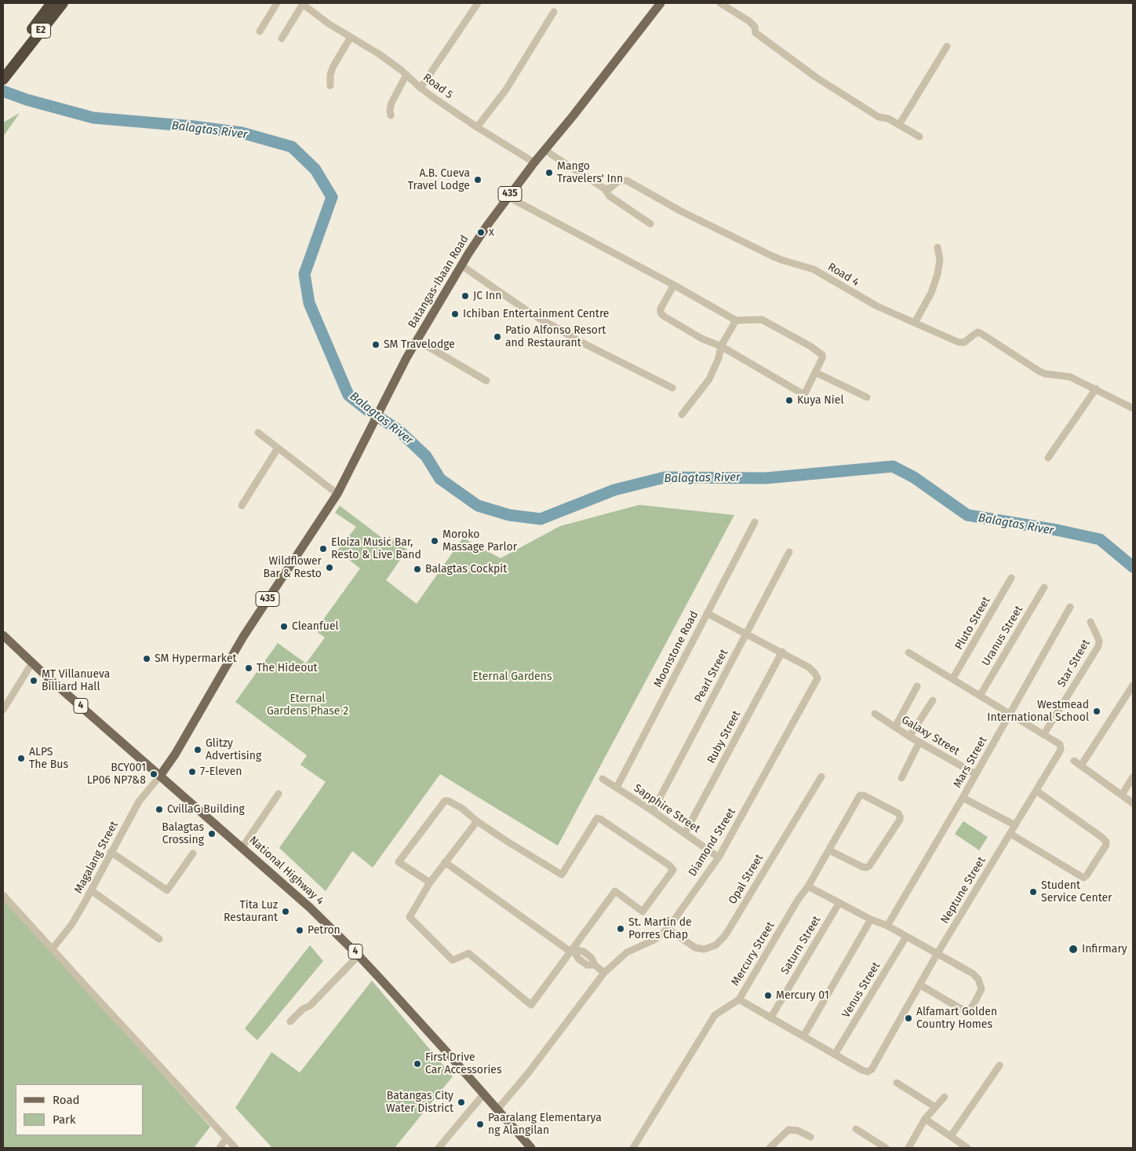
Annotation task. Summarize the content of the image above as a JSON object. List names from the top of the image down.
{
  "streets": {
    "highway": ["E2"],
    "main road": [
      "435",
      "Batangas-Ibaan Road",
      "4",
      "National Highway 4"
    ],
    "street": [
      "Road 5",
      "Road 4",
      "Pluto Street",
      "Uranus Street",
      "Moonstone Road",
      "Star Street",
      "Pearl Street",
      "Galaxy Street",
      "Ruby Street",
      "Mars Street",
      "Sapphire Street",
      "Diamond Street",
      "Magalang Street",
      "Opal Street",
      "Neptune Street",
      "Saturn Street",
      "Mercury Street",
      "Venus Street"
    ]
  },
  "crossings": [
    ["Road 5", "Batangas-Ibaan Road"],
    ["Batangas-Ibaan Road", "Magalang Street"],
    ["Batangas-Ibaan Road", "National Highway 4"],
    ["Pluto Street", "Neptune Street"],
    ["Uranus Street", "Neptune Street"],
    ["Moonstone Road", "Sapphire Street"],
    ["Moonstone Road", "Diamond Street"],
    ["Star Street", "Neptune Street"],
    ["Pearl Street", "Sapphire Street"],
    ["Pearl Street", "Diamond Street"],
    ["Galaxy Street", "Mars Street"],
    ["Ruby Street", "Sapphire Street"],
    ["Ruby Street", "Diamond Street"],
    ["Mars Street", "Neptune Street"],
    ["Sapphire Street", "Diamond Street"],
    ["Diamond Street", "National Highway 4"],
    ["Diamond Street", "Opal Street"],
    ["Magalang Street", "National Highway 4"],
    ["Neptune Street", "Saturn Street"],
    ["Neptune Street", "Mercury Street"],
    ["Neptune Street", "Venus Street"]
  ],
  "water": ["Balagtas River"],
  "parks": ["Eternal Gardens", "Eternal Gardens Phase 2"],
  "places": [
    "Mango Travelers' Inn",
    "A.B. Cueva Travel Lodge",
    "x",
    "JC Inn",
    "Ichiban Entertainment Centre",
    "Patio Alfonso Resort and Restaurant",
    "SM Travelodge",
    "Kuya Niel",
    "Moroko Massage Parlor",
    "Eloiza Music Bar, Resto & Live Band",
    "Wildflower Bar & Resto",
    "Balagtas Cockpit",
    "Cleanfuel",
    "SM Hypermarket",
    "The Hideout",
    "MT Villanueva Billiard Hall",
    "Westmead International School",
    "Glitzy Advertising",
    "ALPS The Bus",
    "7-Eleven",
    "BCY001 LP06 NP7&8",
    "CvillaG Building",
    "Balagtas Crossing",
    "Student Service Center",
    "Tita Luz Restaurant",
    "St. Martin de Porres Chap",
    "Petron",
    "Infirmary",
    "Mercury 01",
    "Alfamart Golden Country Homes",
    "First Drive Car Accessories",
    "Batangas City Water District",
    "Paaralang Elementarya ng Alangilan"
  ],
  "legend": ["Road", "Park"]
}
